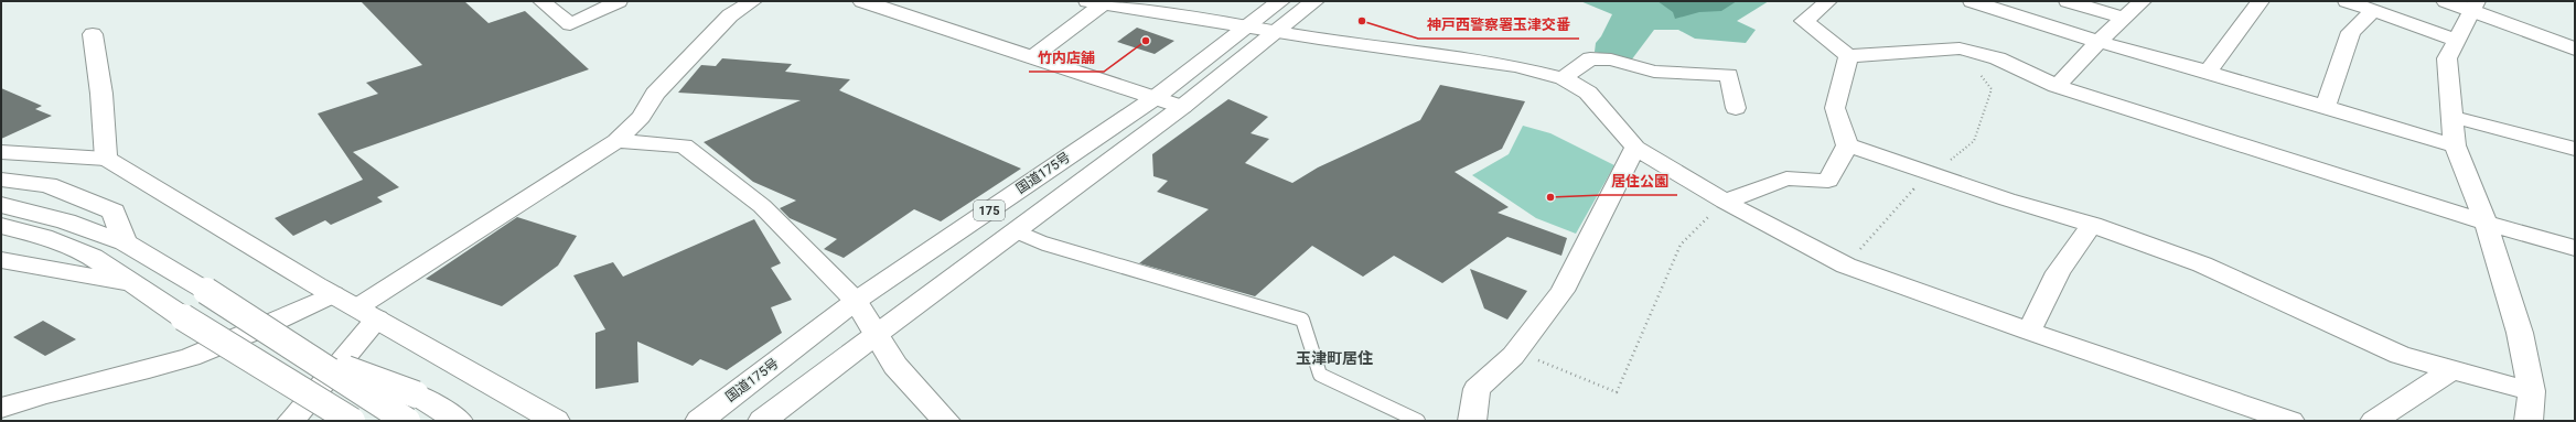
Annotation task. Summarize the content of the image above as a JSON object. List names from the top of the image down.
{
  "streets": {
    "main road": ["国道175号", "175"]
  },
  "districts": ["玉津町居住"],
  "places": ["神戸西警察署玉津交番", "竹内店舗", "居住公園"]
}
